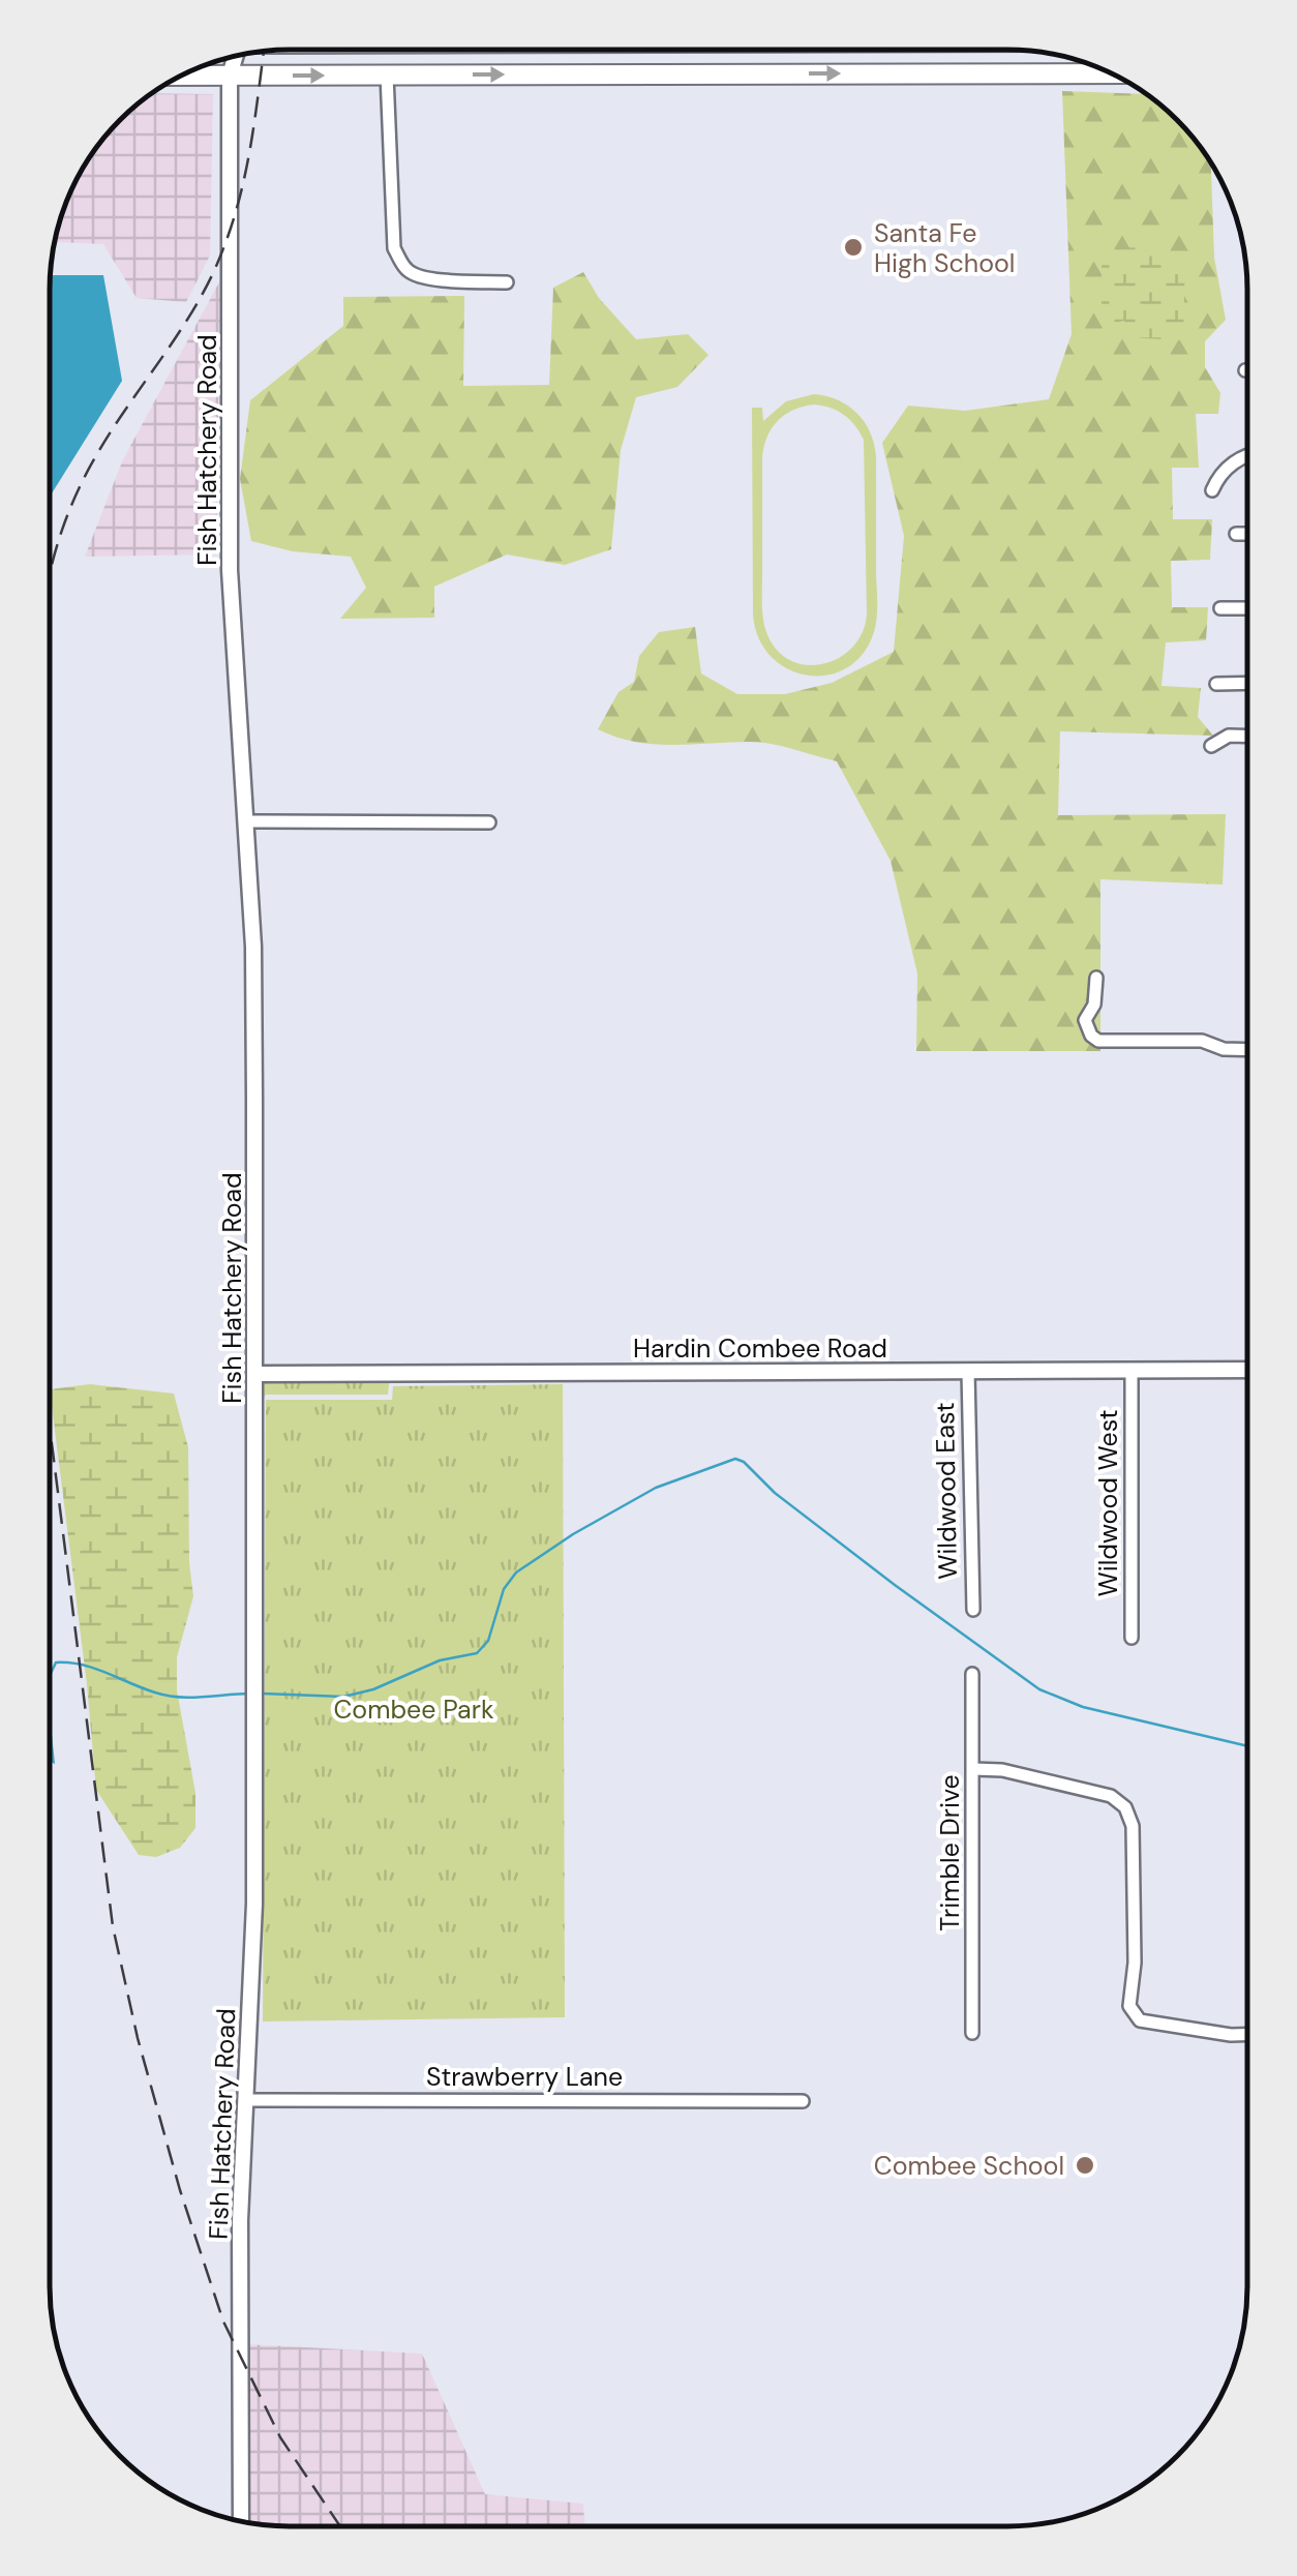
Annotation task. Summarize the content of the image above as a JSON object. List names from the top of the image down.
{
  "streets": {
    "street": [
      "Fish Hatchery Road",
      "Hardin Combee Road",
      "Wildwood East",
      "Wildwood West",
      "Trimble Drive",
      "Strawberry Lane"
    ]
  },
  "crossings": [
    ["Fish Hatchery Road", "Hardin Combee Road"],
    ["Fish Hatchery Road", "Strawberry Lane"],
    ["Hardin Combee Road", "Wildwood East"],
    ["Hardin Combee Road", "Wildwood West"]
  ],
  "parks": ["Combee Park"],
  "places": ["Santa Fe High School", "Combee School"]
}
